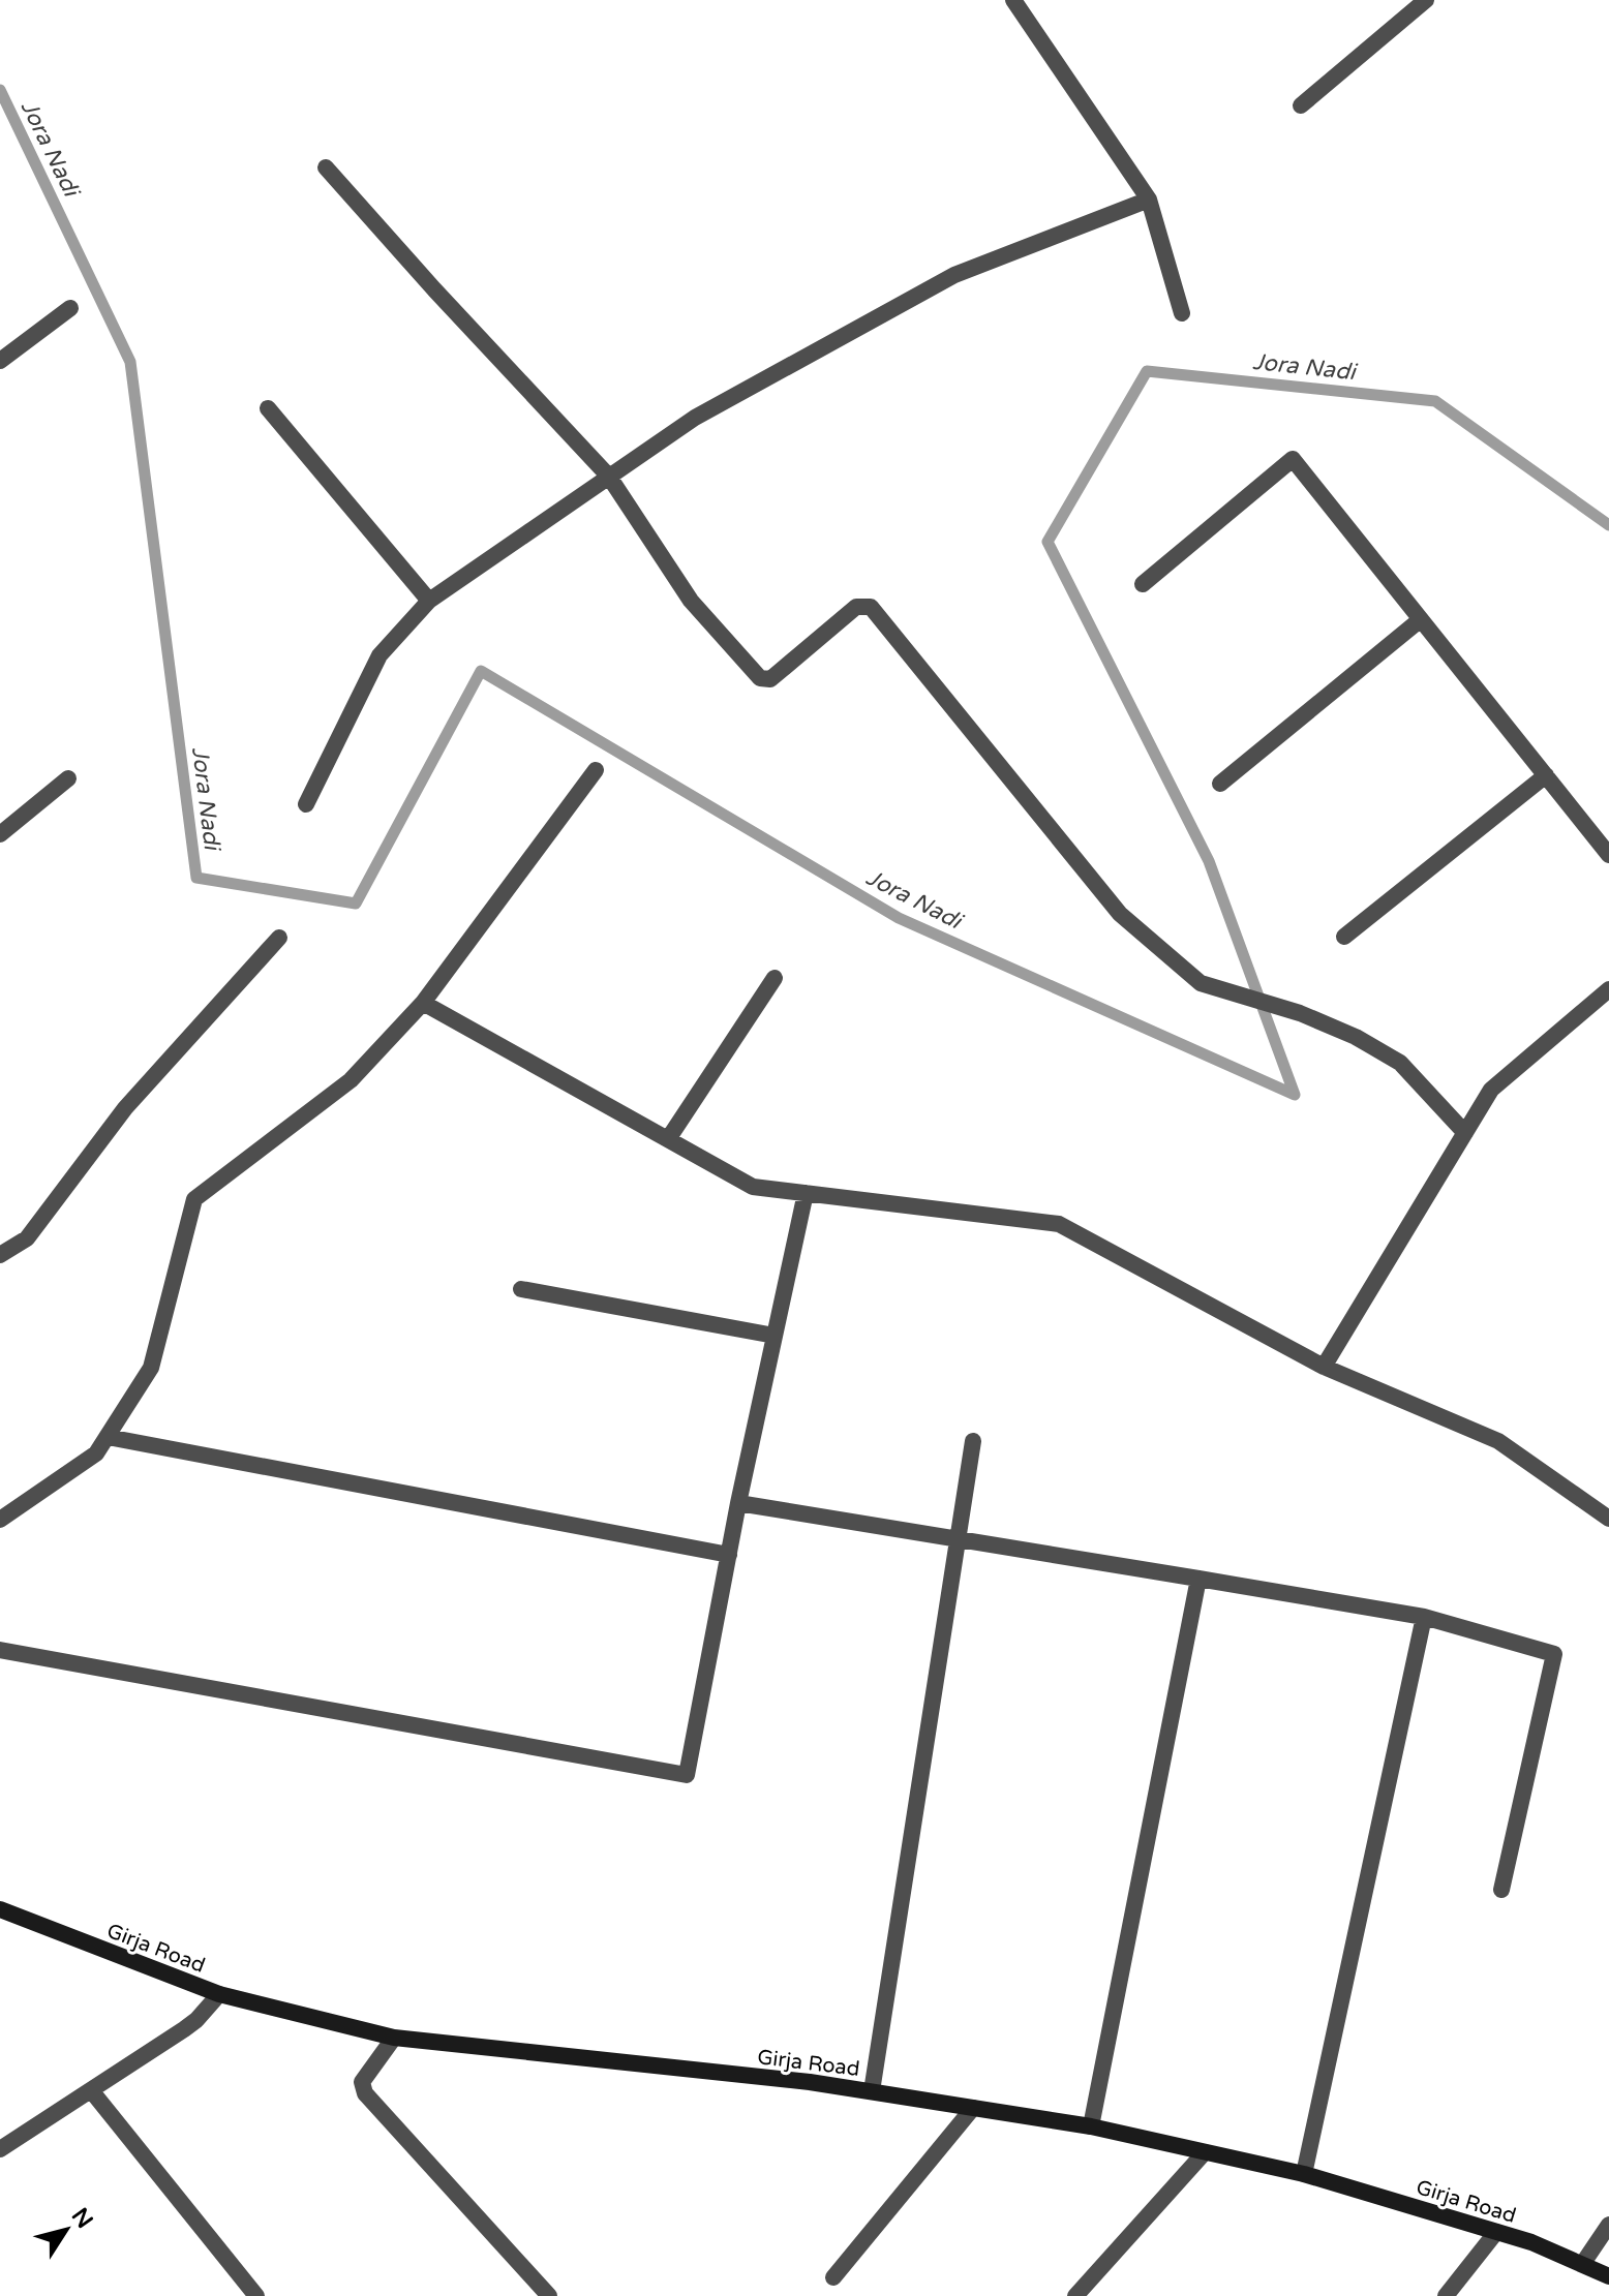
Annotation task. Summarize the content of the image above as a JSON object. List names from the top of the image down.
{
  "streets": {
    "main road": ["Girja Road"]
  },
  "water": ["Jora Nadi"],
  "north": "top right"
}
